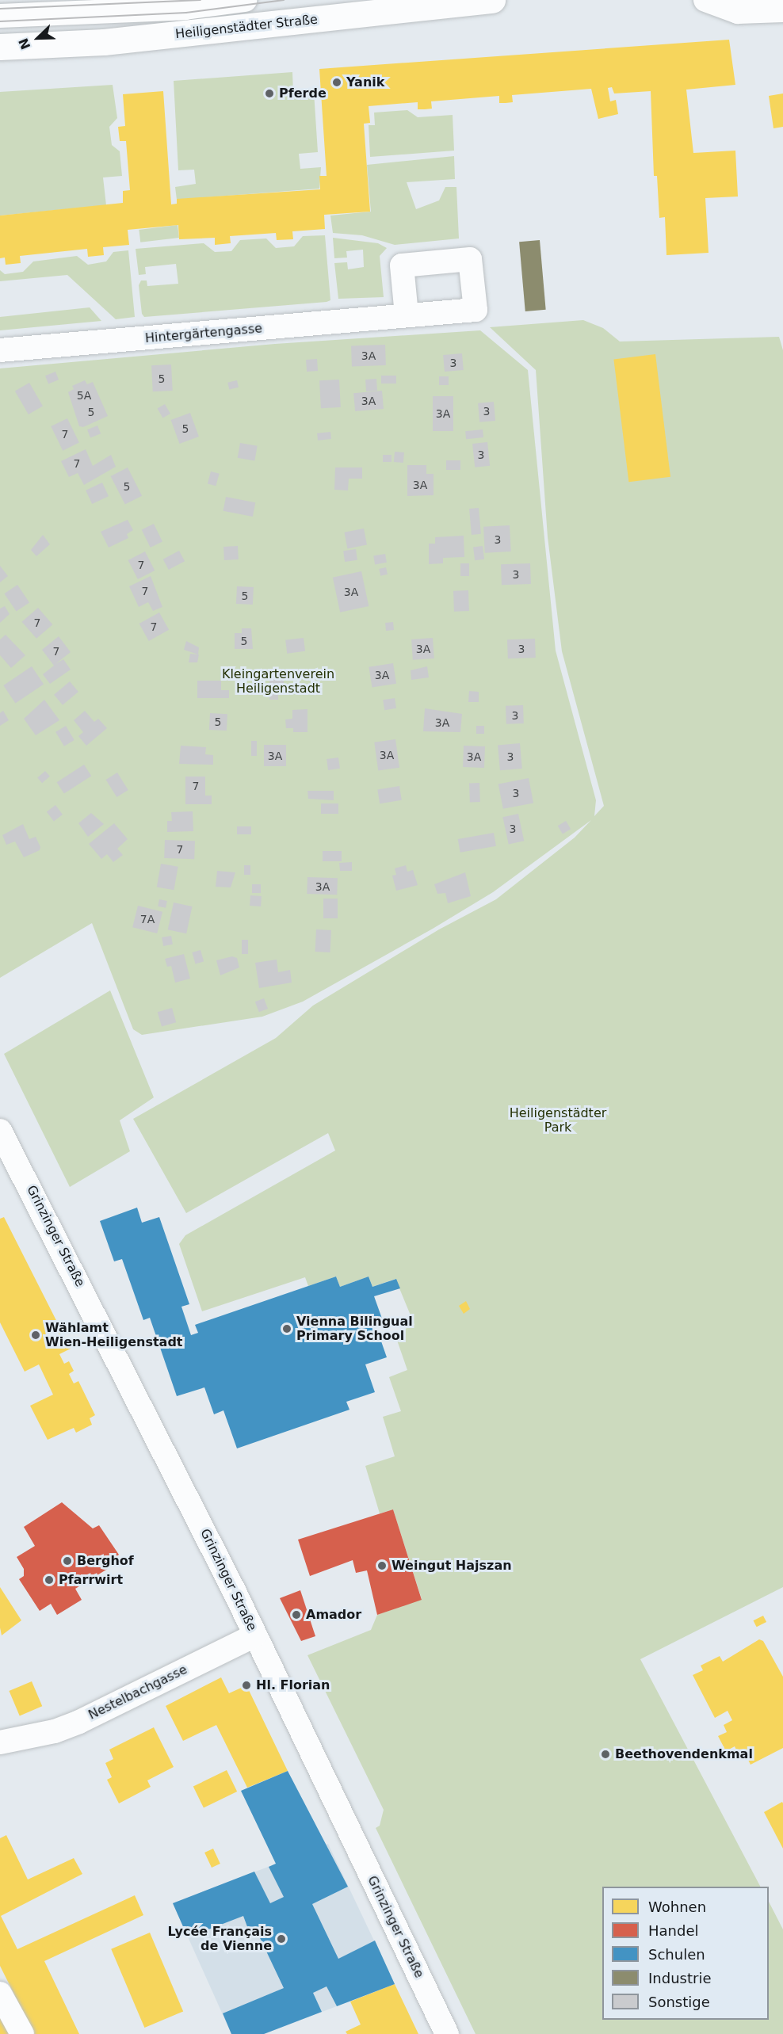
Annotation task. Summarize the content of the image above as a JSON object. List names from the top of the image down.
{
  "streets": {
    "main road": ["Heiligenstädter Straße"],
    "street": ["Hintergärtengasse", "Grinzinger Straße", "Nestelbachgasse"]
  },
  "crossings": [
    ["Grinzinger Straße", "Nestelbachgasse"]
  ],
  "parks": ["Kleingartenverein Heiligenstadt", "Heiligenstädter Park"],
  "places": [
    "Yanik",
    "Pferde",
    "Vienna Bilingual Primary School",
    "Wählamt Wien-Heiligenstadt",
    "Berghof",
    "Weingut Hajszan",
    "Pfarrwirt",
    "Amador",
    "Hl. Florian",
    "Beethovendenkmal",
    "Lycée Français de Vienne"
  ],
  "house_numbers": [
    "3A",
    "3",
    "5",
    "5A",
    "3A",
    "3",
    "5",
    "3A",
    "5",
    "7",
    "3",
    "7",
    "3A",
    "5",
    "3",
    "7",
    "3",
    "7",
    "3A",
    "5",
    "7",
    "7",
    "5",
    "3A",
    "3",
    "7",
    "3A",
    "3",
    "5",
    "3A",
    "3A",
    "3A",
    "3A",
    "3",
    "7",
    "3",
    "3",
    "7",
    "3A",
    "7A"
  ],
  "legend": [
    "Wohnen",
    "Handel",
    "Schulen",
    "Industrie",
    "Sonstige"
  ],
  "north": "bottom left"
}
